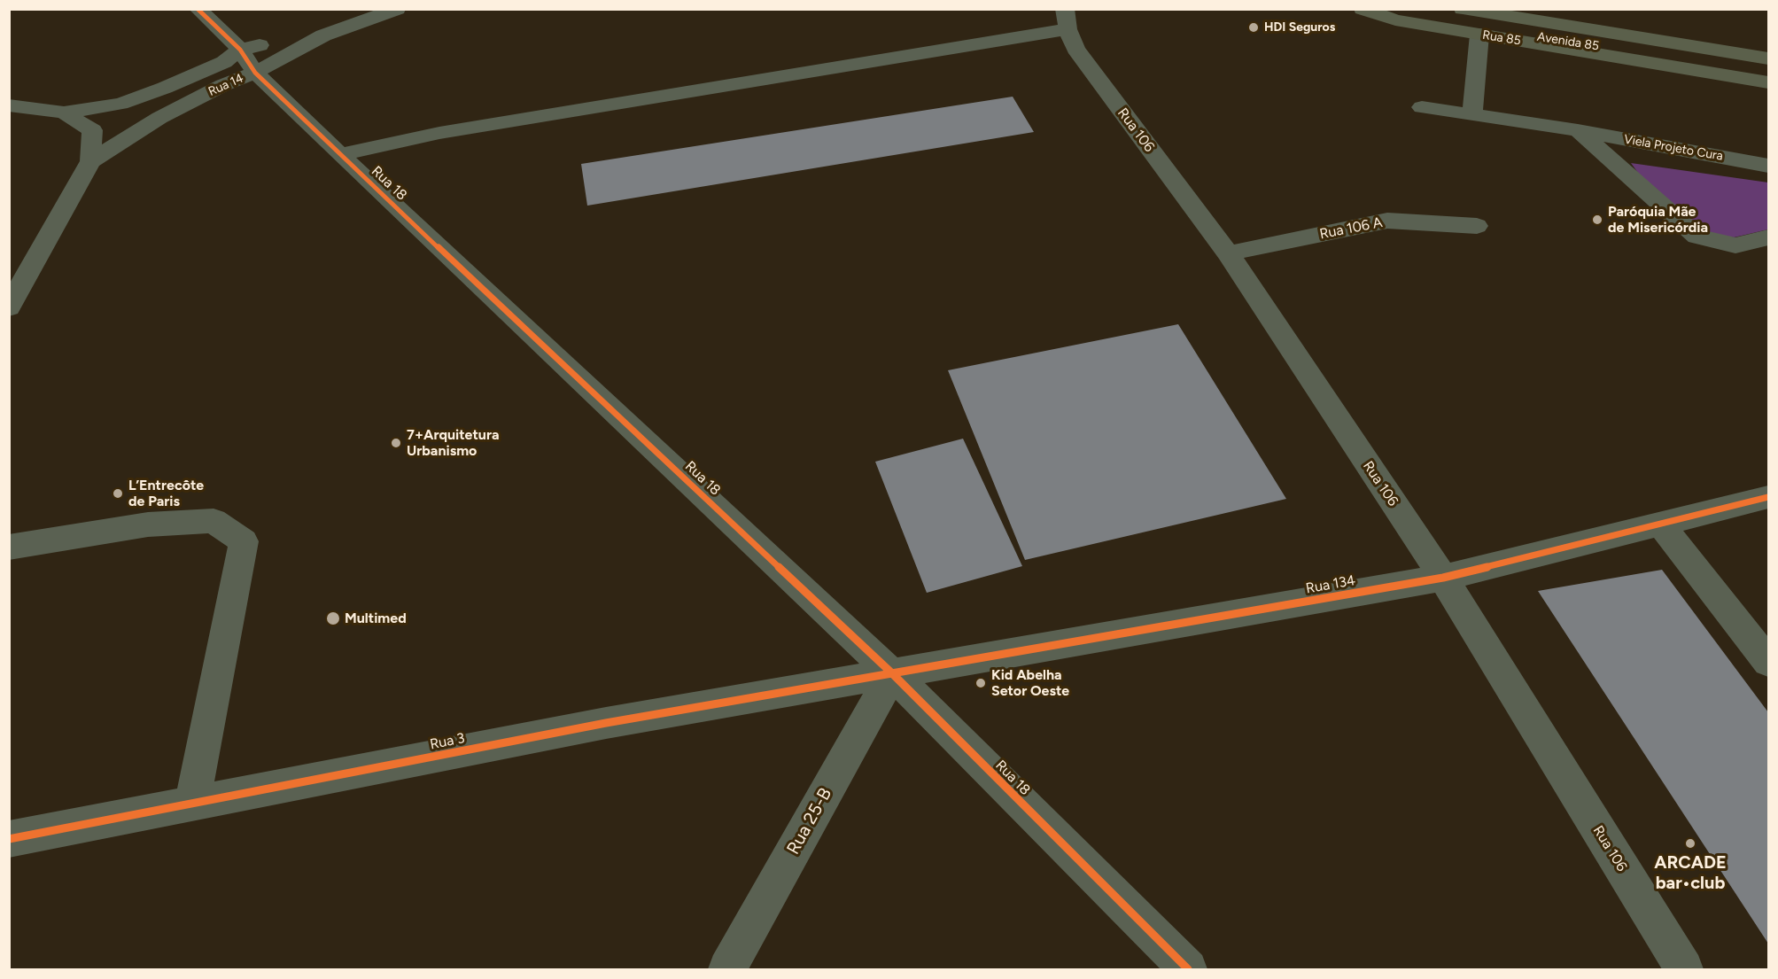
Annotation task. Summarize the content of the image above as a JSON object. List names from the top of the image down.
{
  "streets": {
    "main road": ["Rua 85", "Avenida 85"],
    "street": [
      "Rua 14",
      "Rua 106",
      "Viela Projeto Cura",
      "Rua 18",
      "Rua 106 A",
      "Rua 134",
      "Rua 3",
      "Rua 25-B"
    ]
  },
  "crossings": [
    ["Rua 14", "Rua 18"],
    ["Rua 106", "Rua 106 A"],
    ["Rua 106", "Rua 134"],
    ["Rua 18", "Rua 134"],
    ["Rua 18", "Rua 3"],
    ["Rua 18", "Rua 25-B"],
    ["Rua 134", "Rua 3"],
    ["Rua 134", "Rua 25-B"],
    ["Rua 3", "Rua 25-B"]
  ],
  "places": [
    "HDI Seguros",
    "Paróquia Mãe de Misericórdia",
    "7+Arquitetura Urbanismo",
    "L’Entrecôte de Paris",
    "Multimed",
    "Kid Abelha Setor Oeste",
    "ARCADE bar•club"
  ]
}
